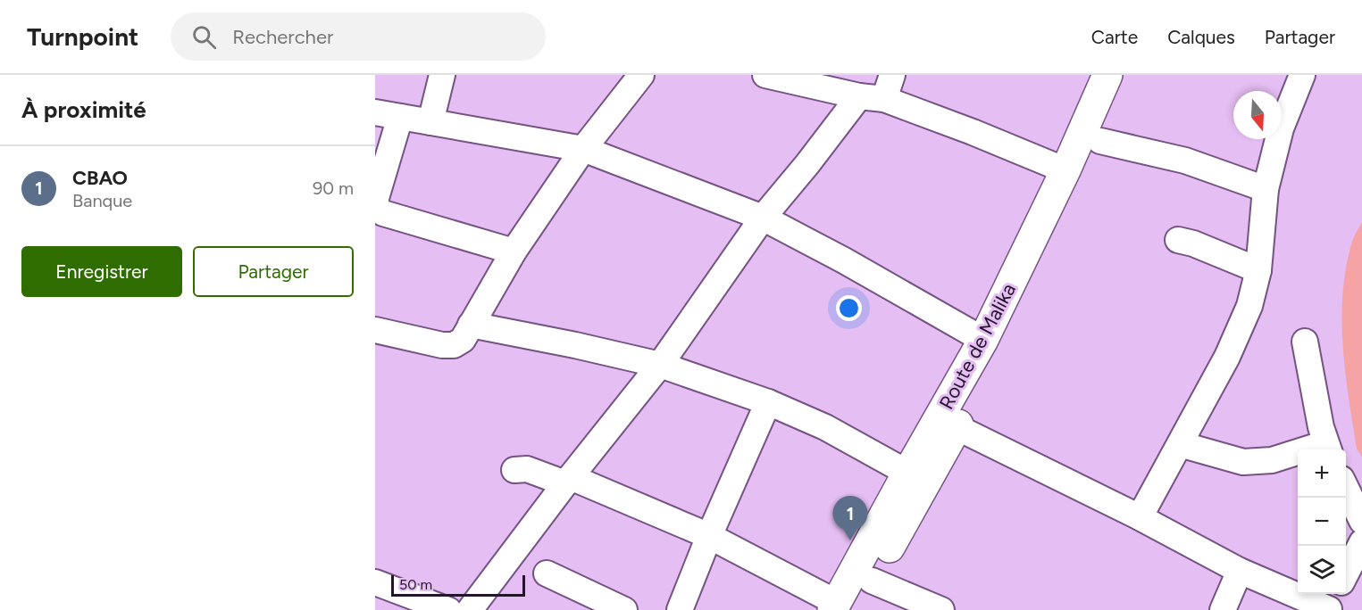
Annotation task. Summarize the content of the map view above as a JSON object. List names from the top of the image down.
{
  "streets": {
    "main road": ["Route de Malika"]
  },
  "scale_bar": "50 m",
  "north": "bottom",
  "page": {
    "header": "Turnpoint",
    "search": "Rechercher",
    "nav": ["Carte", "Calques", "Partager"],
    "heading": "À proximité",
    "list": [
      {
        "mark": "1",
        "name": "CBAO",
        "note": "Banque",
        "value": "90 m"
      }
    ],
    "buttons": ["Enregistrer", "Partager"],
    "map_buttons": ["+", "−"],
    "pins": "1",
    "scale": "50 m"
  }
}
